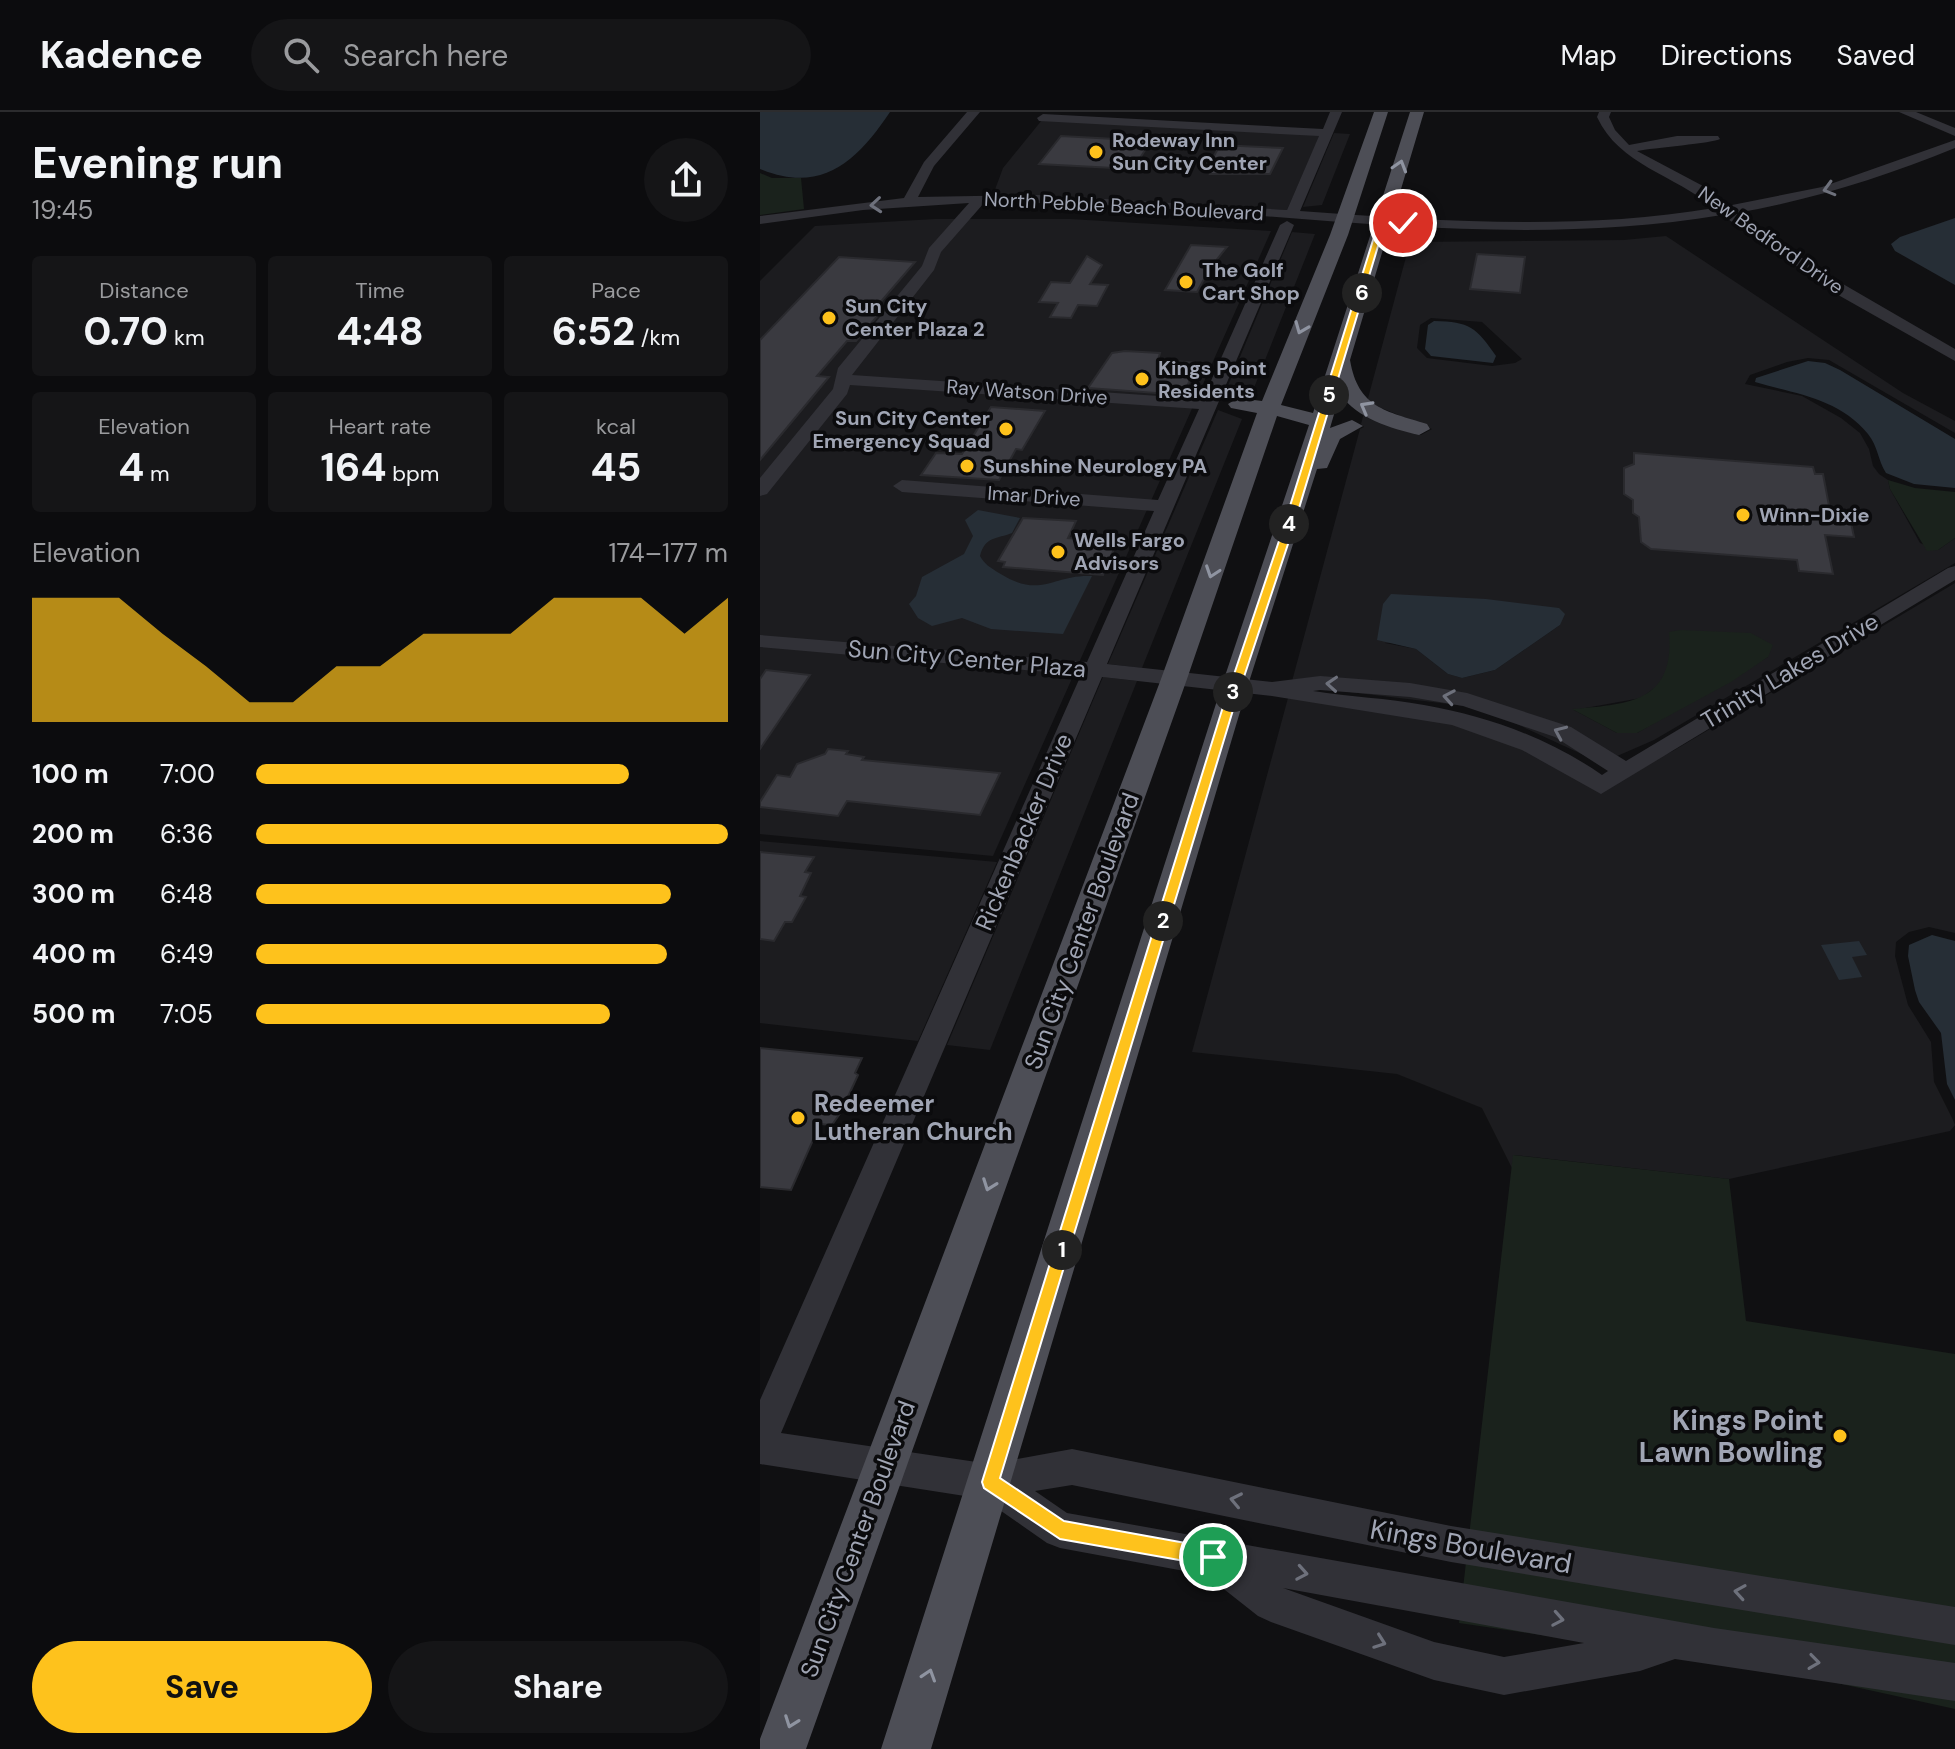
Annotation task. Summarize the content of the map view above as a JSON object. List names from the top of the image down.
{
  "streets": {
    "main road": ["Sun City Center Boulevard"],
    "street": [
      "North Pebble Beach Boulevard",
      "New Bedford Drive",
      "Ray Watson Drive",
      "Imar Drive",
      "Sun City Center Plaza",
      "Trinity Lakes Drive",
      "Rickenbacker Drive",
      "Kings Boulevard"
    ]
  },
  "crossings": [
    ["North Pebble Beach Boulevard", "Rickenbacker Drive"],
    ["North Pebble Beach Boulevard", "Sun City Center Boulevard"],
    ["Ray Watson Drive", "Rickenbacker Drive"],
    ["Imar Drive", "Rickenbacker Drive"],
    ["Sun City Center Plaza", "Trinity Lakes Drive"],
    ["Sun City Center Plaza", "Rickenbacker Drive"],
    ["Sun City Center Plaza", "Sun City Center Boulevard"],
    ["Trinity Lakes Drive", "Sun City Center Boulevard"],
    ["Sun City Center Boulevard", "Kings Boulevard"]
  ],
  "places": [
    "Rodeway Inn Sun City Center",
    "The Golf Cart Shop",
    "Sun City Center Plaza 2",
    "Kings Point Residents",
    "Sun City Center Emergency Squad",
    "Sunshine Neurology PA",
    "Winn-Dixie",
    "Wells Fargo Advisors",
    "Redeemer Lutheran Church",
    "Kings Point Lawn Bowling"
  ],
  "page": {
    "header": "Kadence",
    "search": "Search here",
    "nav": ["Map", "Directions", "Saved"],
    "heading": ["Evening run", "19:45"],
    "stats": [
      ["Distance", "0.70 km"],
      ["Time", "4:48"],
      ["Pace", "6:52 /km"],
      ["Elevation", "4 m"],
      ["Heart rate", "164 bpm"],
      ["kcal", "45"]
    ],
    "pins": [
      "6",
      "5",
      "4",
      "3",
      "2",
      "1"
    ],
    "chart": ["Elevation", "174–177 m"],
    "list": [
      {
        "name": "100 m",
        "note": "7:00"
      },
      {
        "name": "200 m",
        "note": "6:36"
      },
      {
        "name": "300 m",
        "note": "6:48"
      },
      {
        "name": "400 m",
        "note": "6:49"
      },
      {
        "name": "500 m",
        "note": "7:05"
      }
    ],
    "buttons": ["Save", "Share"]
  }
}
